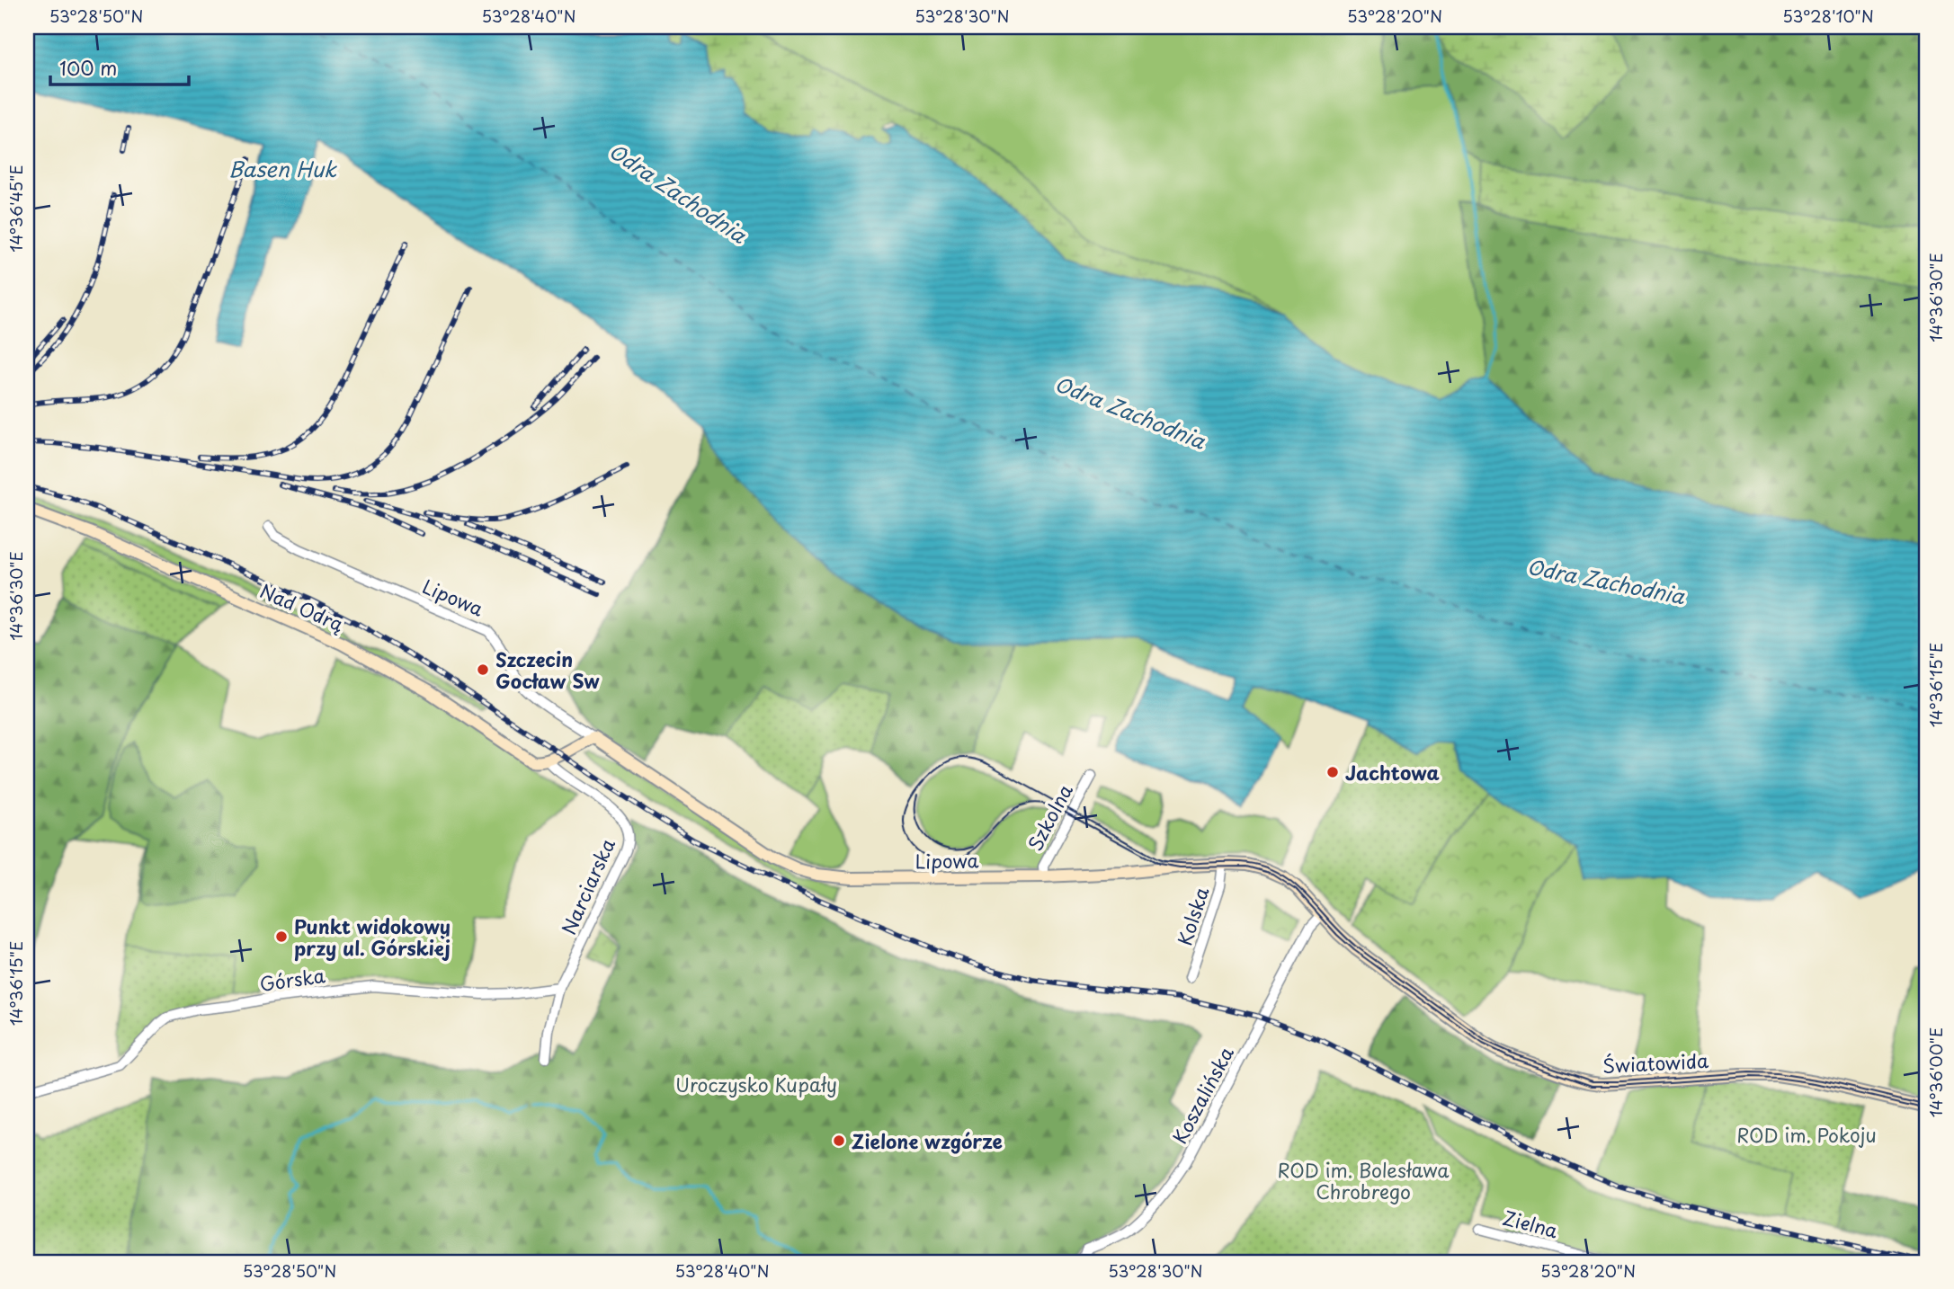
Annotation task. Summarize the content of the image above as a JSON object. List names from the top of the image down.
{
  "streets": {
    "street": [
      "Lipowa",
      "Nad Odrą",
      "Szkolna",
      "Narciarska",
      "Kolska",
      "Górska",
      "Światowida",
      "Koszalińska",
      "Zielna"
    ]
  },
  "crossings": [
    ["Lipowa", "Szkolna"],
    ["Lipowa", "Kolska"],
    ["Lipowa", "Światowida"],
    ["Lipowa", "Koszalińska"],
    ["Nad Odrą", "Narciarska"],
    ["Narciarska", "Górska"],
    ["Światowida", "Koszalińska"]
  ],
  "water": ["Basen Huk", "Odra Zachodnia"],
  "parks": ["Uroczysko Kupały", "ROD im. Pokoju", "ROD im. Bolesława Chrobrego"],
  "places": [
    "Szczecin Gocław Sw",
    "Jachtowa",
    "Punkt widokowy przy ul. Górskiej",
    "Zielone wzgórze"
  ],
  "scale_bar": "100 m",
  "coordinates": [
    "53°28'50\"N",
    "53°28'40\"N",
    "53°28'30\"N",
    "53°28'20\"N",
    "53°28'10\"N",
    "14°36'45\"E",
    "14°36'30\"E",
    "14°36'15\"E",
    "14°36'00\"E"
  ]
}
